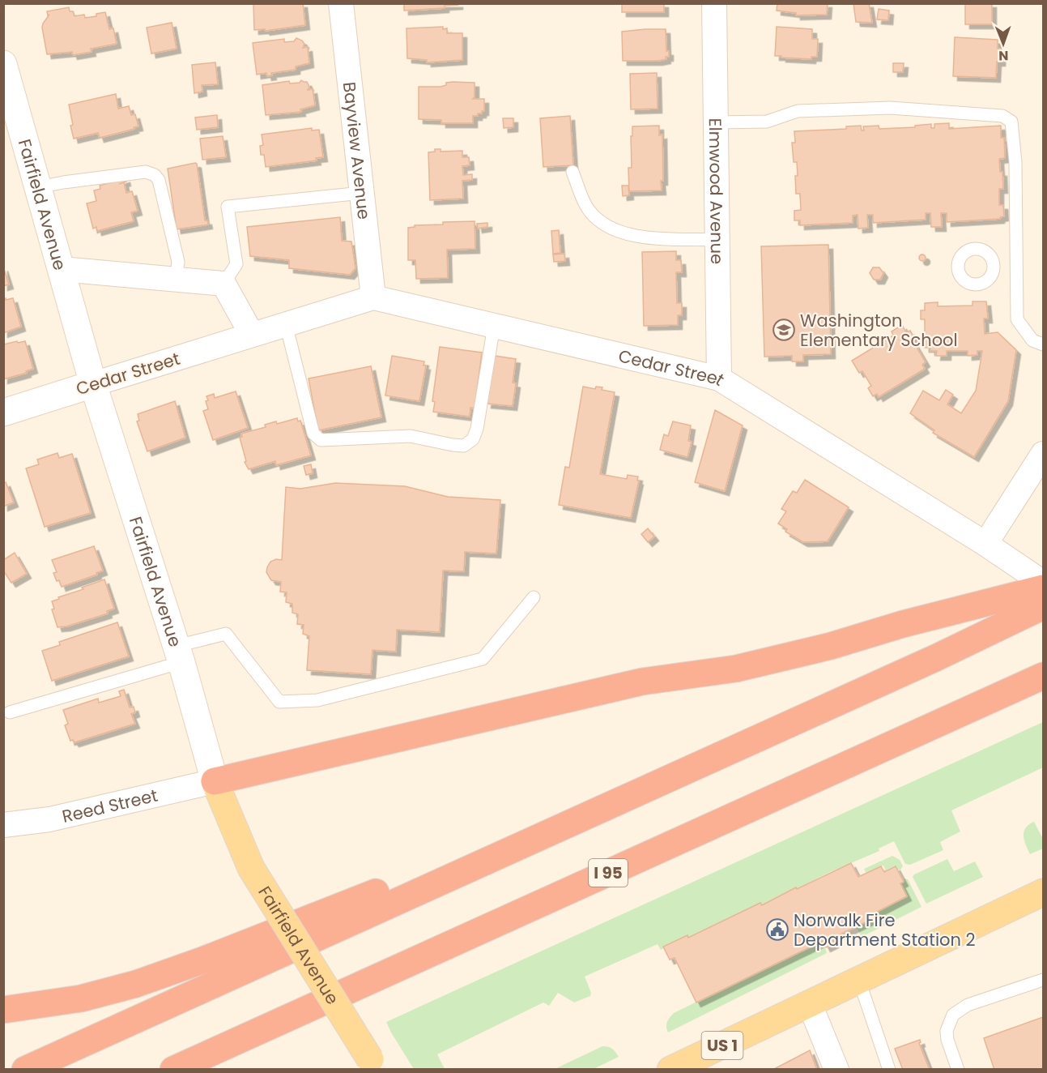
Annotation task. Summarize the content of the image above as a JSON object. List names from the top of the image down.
{
  "streets": {
    "highway": ["I 95"],
    "main road": ["Fairfield Avenue", "Cedar Street", "US 1"],
    "street": ["Bayview Avenue", "Elmwood Avenue", "Reed Street"]
  },
  "crossings": [
    ["Bayview Avenue", "Cedar Street"],
    ["Elmwood Avenue", "Cedar Street"],
    ["Fairfield Avenue", "Cedar Street"],
    ["Fairfield Avenue", "Reed Street"]
  ],
  "places": {
    "school or university": ["Washington Elementary School"],
    "public building": ["Norwalk Fire Department Station 2"]
  },
  "north": "bottom"
}
